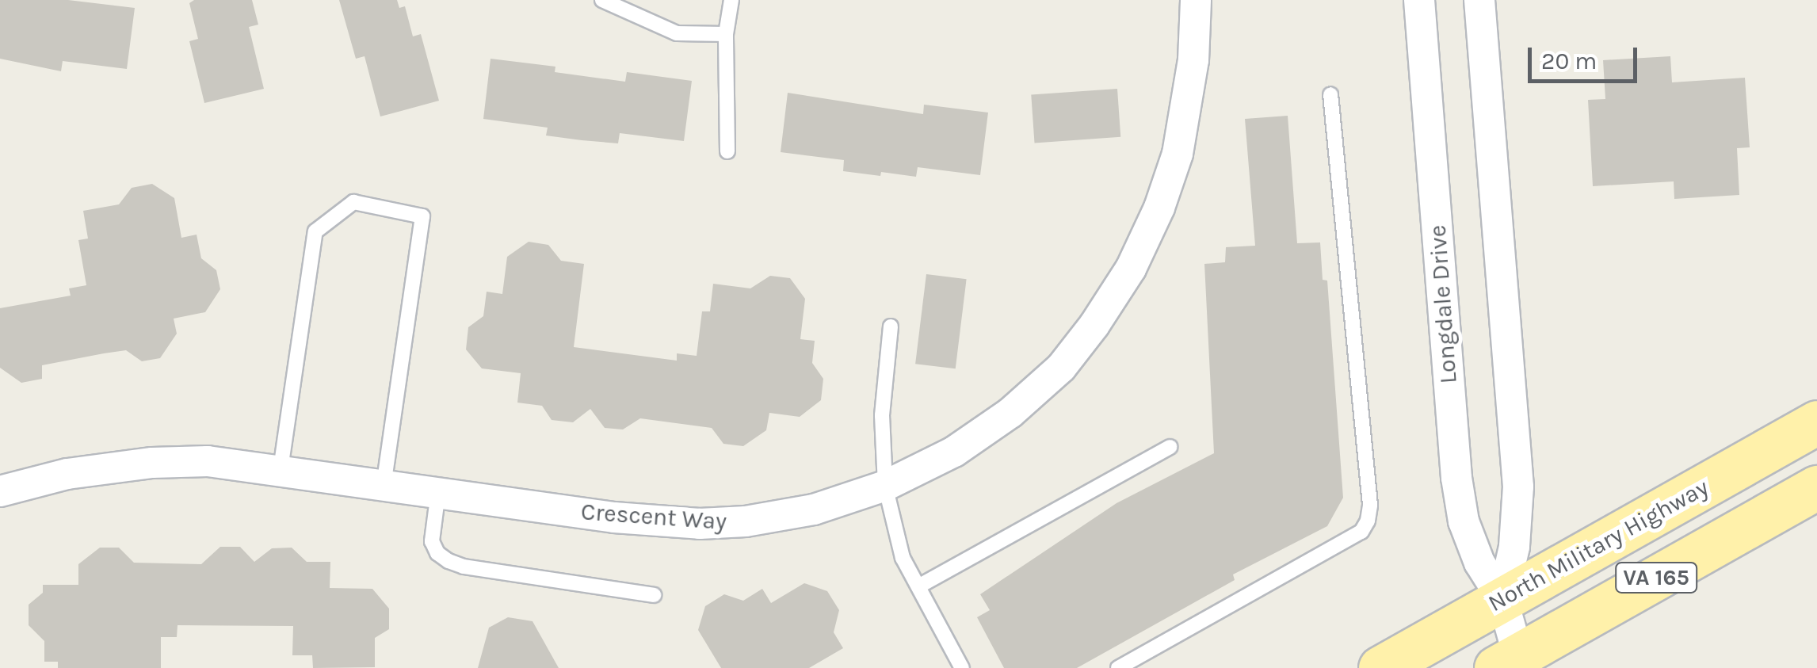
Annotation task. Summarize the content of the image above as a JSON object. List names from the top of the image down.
{
  "streets": {
    "main road": ["North Military Highway", "VA 165"],
    "street": ["Longdale Drive", "Crescent Way"]
  },
  "crossings": [
    ["Longdale Drive", "North Military Highway"],
    ["Longdale Drive", "VA 165"]
  ],
  "scale_bar": "20 m"
}
